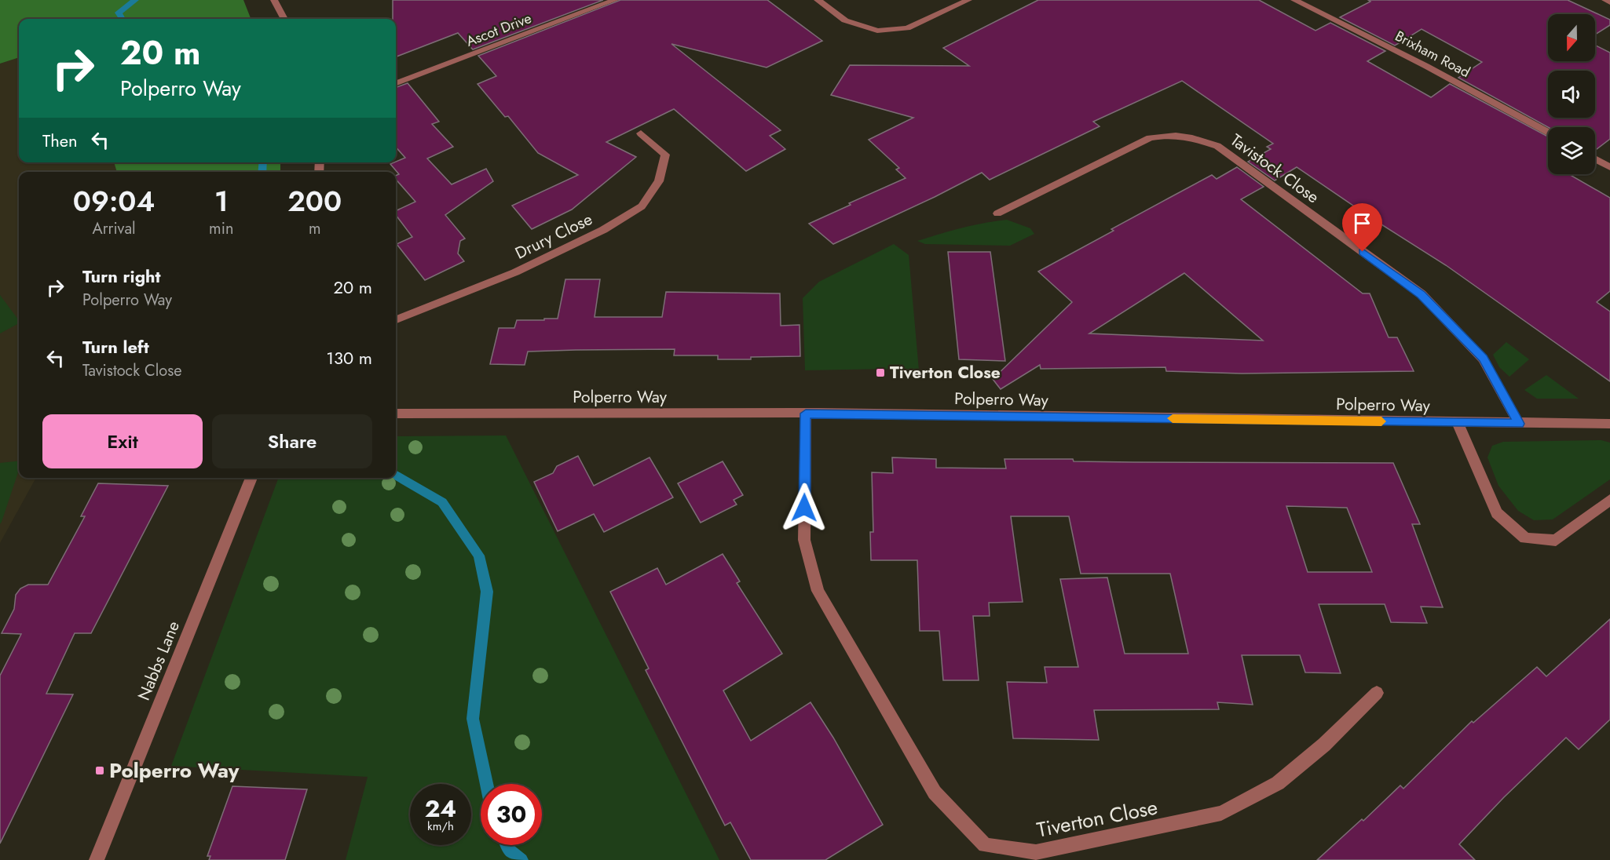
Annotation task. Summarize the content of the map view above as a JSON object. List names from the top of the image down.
{
  "streets": {
    "street": [
      "Ascot Drive",
      "Brixham Road",
      "Tavistock Close",
      "Drury Close",
      "Polperro Way",
      "Nabbs Lane",
      "Tiverton Close"
    ]
  },
  "crossings": [
    ["Tavistock Close", "Polperro Way"],
    ["Polperro Way", "Tiverton Close"]
  ],
  "places": {
    "transit": ["Tiverton Close", "Polperro Way"]
  },
  "north": "bottom",
  "page": {
    "turn": ["20 m", "Polperro Way"],
    "then": "Then",
    "eta": [
      "09:04",
      "Arrival",
      "1",
      "min",
      "200",
      "m"
    ],
    "list": [
      {
        "name": "Turn right",
        "note": "Polperro Way",
        "value": "20 m"
      },
      {
        "name": "Turn left",
        "note": "Tavistock Close",
        "value": "130 m"
      }
    ],
    "buttons": ["Exit", "Share"],
    "speed": "24 km/h",
    "limit": "30"
  }
}
